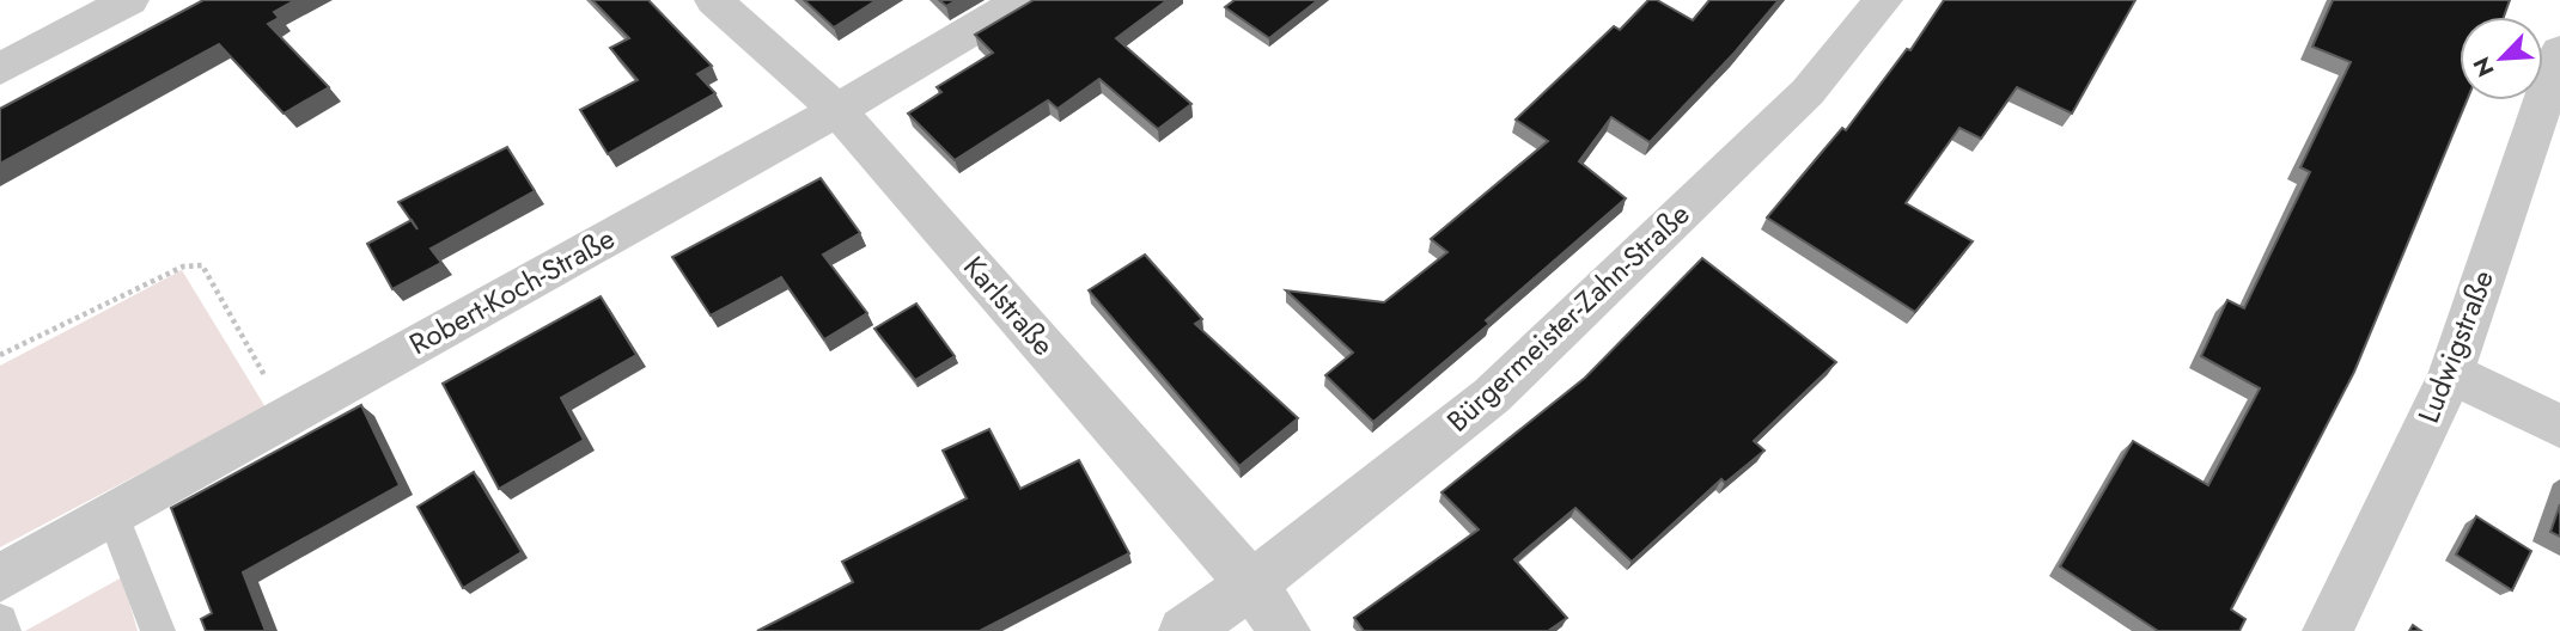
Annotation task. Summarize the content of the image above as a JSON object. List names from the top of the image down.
{
  "streets": {
    "street": [
      "Robert-Koch-Straße",
      "Karlstraße",
      "Bürgermeister-Zahn-Straße",
      "Ludwigstraße"
    ]
  },
  "crossings": [
    ["Robert-Koch-Straße", "Karlstraße"],
    ["Karlstraße", "Bürgermeister-Zahn-Straße"]
  ],
  "north": "bottom left"
}
